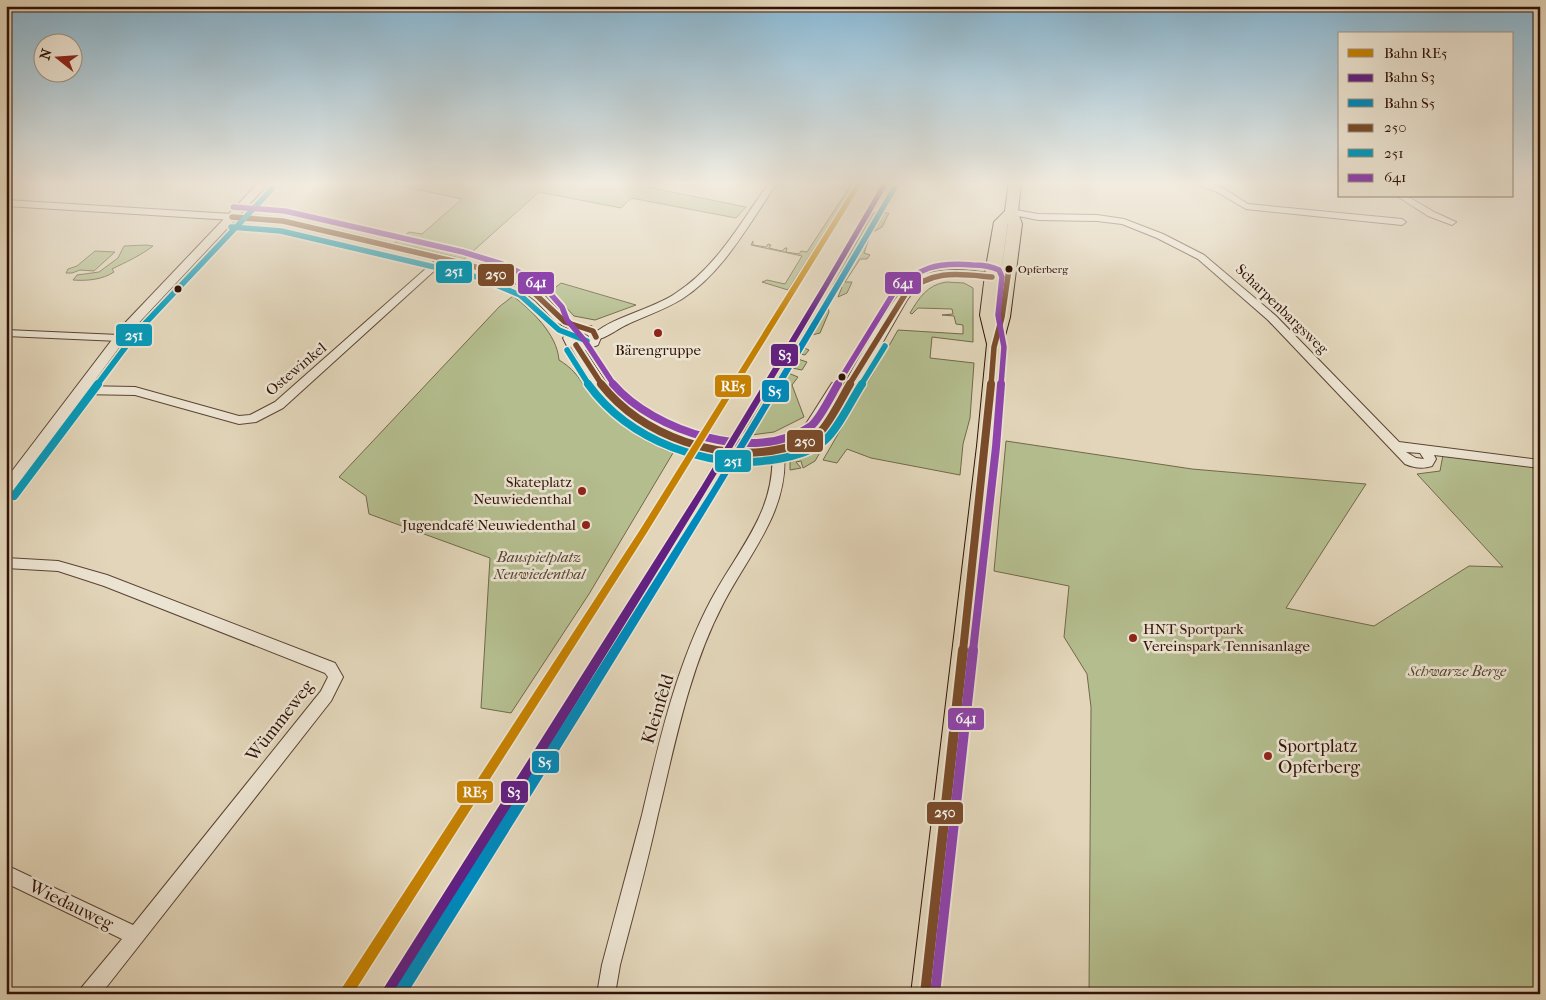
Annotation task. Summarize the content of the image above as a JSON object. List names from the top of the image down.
{
  "streets": {
    "street": [
      "Scharpenbargsweg",
      "Ostewinkel",
      "Kleinfeld",
      "Wümmeweg",
      "Wiedauweg"
    ]
  },
  "crossings": [
    ["Wümmeweg", "Wiedauweg"]
  ],
  "parks": ["Bauspielplatz Neuwiedenthal", "Schwarze Berge"],
  "places": [
    "Opferberg",
    "Bärengruppe",
    "Skateplatz Neuwiedenthal",
    "Jugendcafé Neuwiedenthal",
    "HNT Sportpark Vereinspark Tennisanlage",
    "Sportplatz Opferberg"
  ],
  "lines": [
    "rail line RE5",
    "rail line S3",
    "rail line S5",
    "transit line 250",
    "transit line 251",
    "transit line 641"
  ],
  "legend": [
    "Bahn RE5",
    "Bahn S3",
    "Bahn S5",
    "250",
    "251",
    "641"
  ],
  "north": "left"
}
